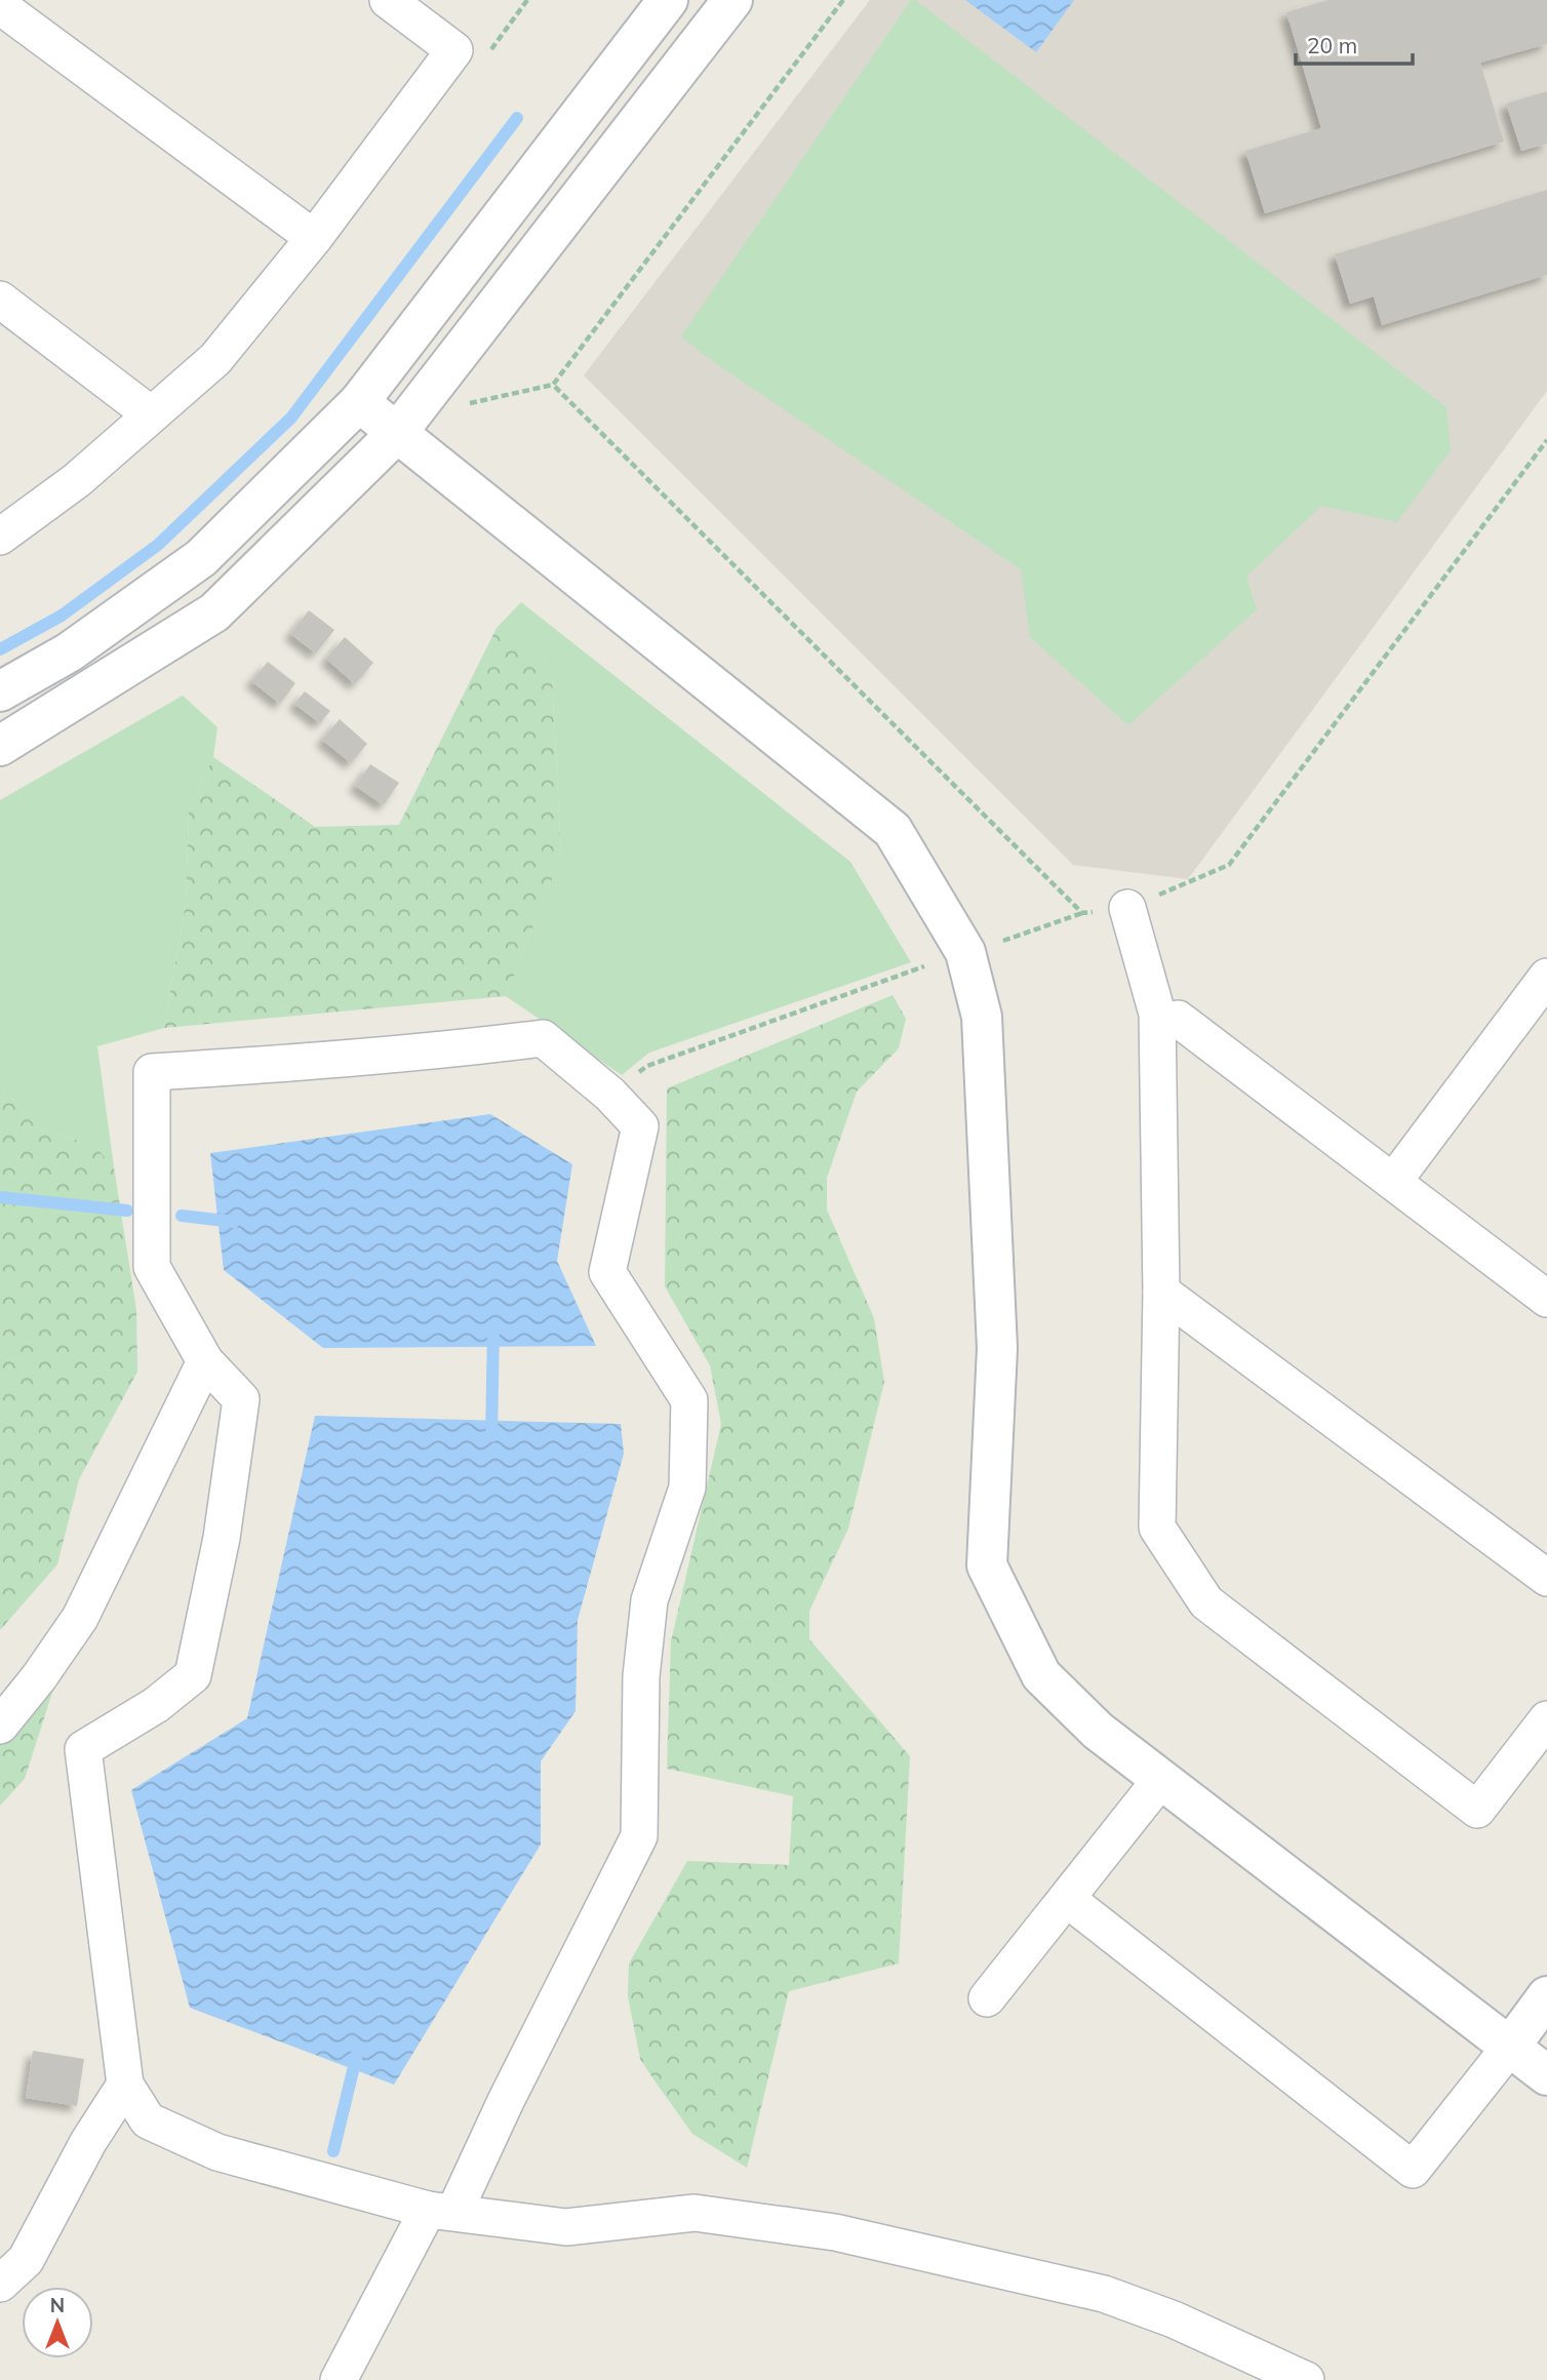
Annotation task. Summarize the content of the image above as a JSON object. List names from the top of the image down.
{
  "scale_bar": "20 m",
  "north": "top"
}
